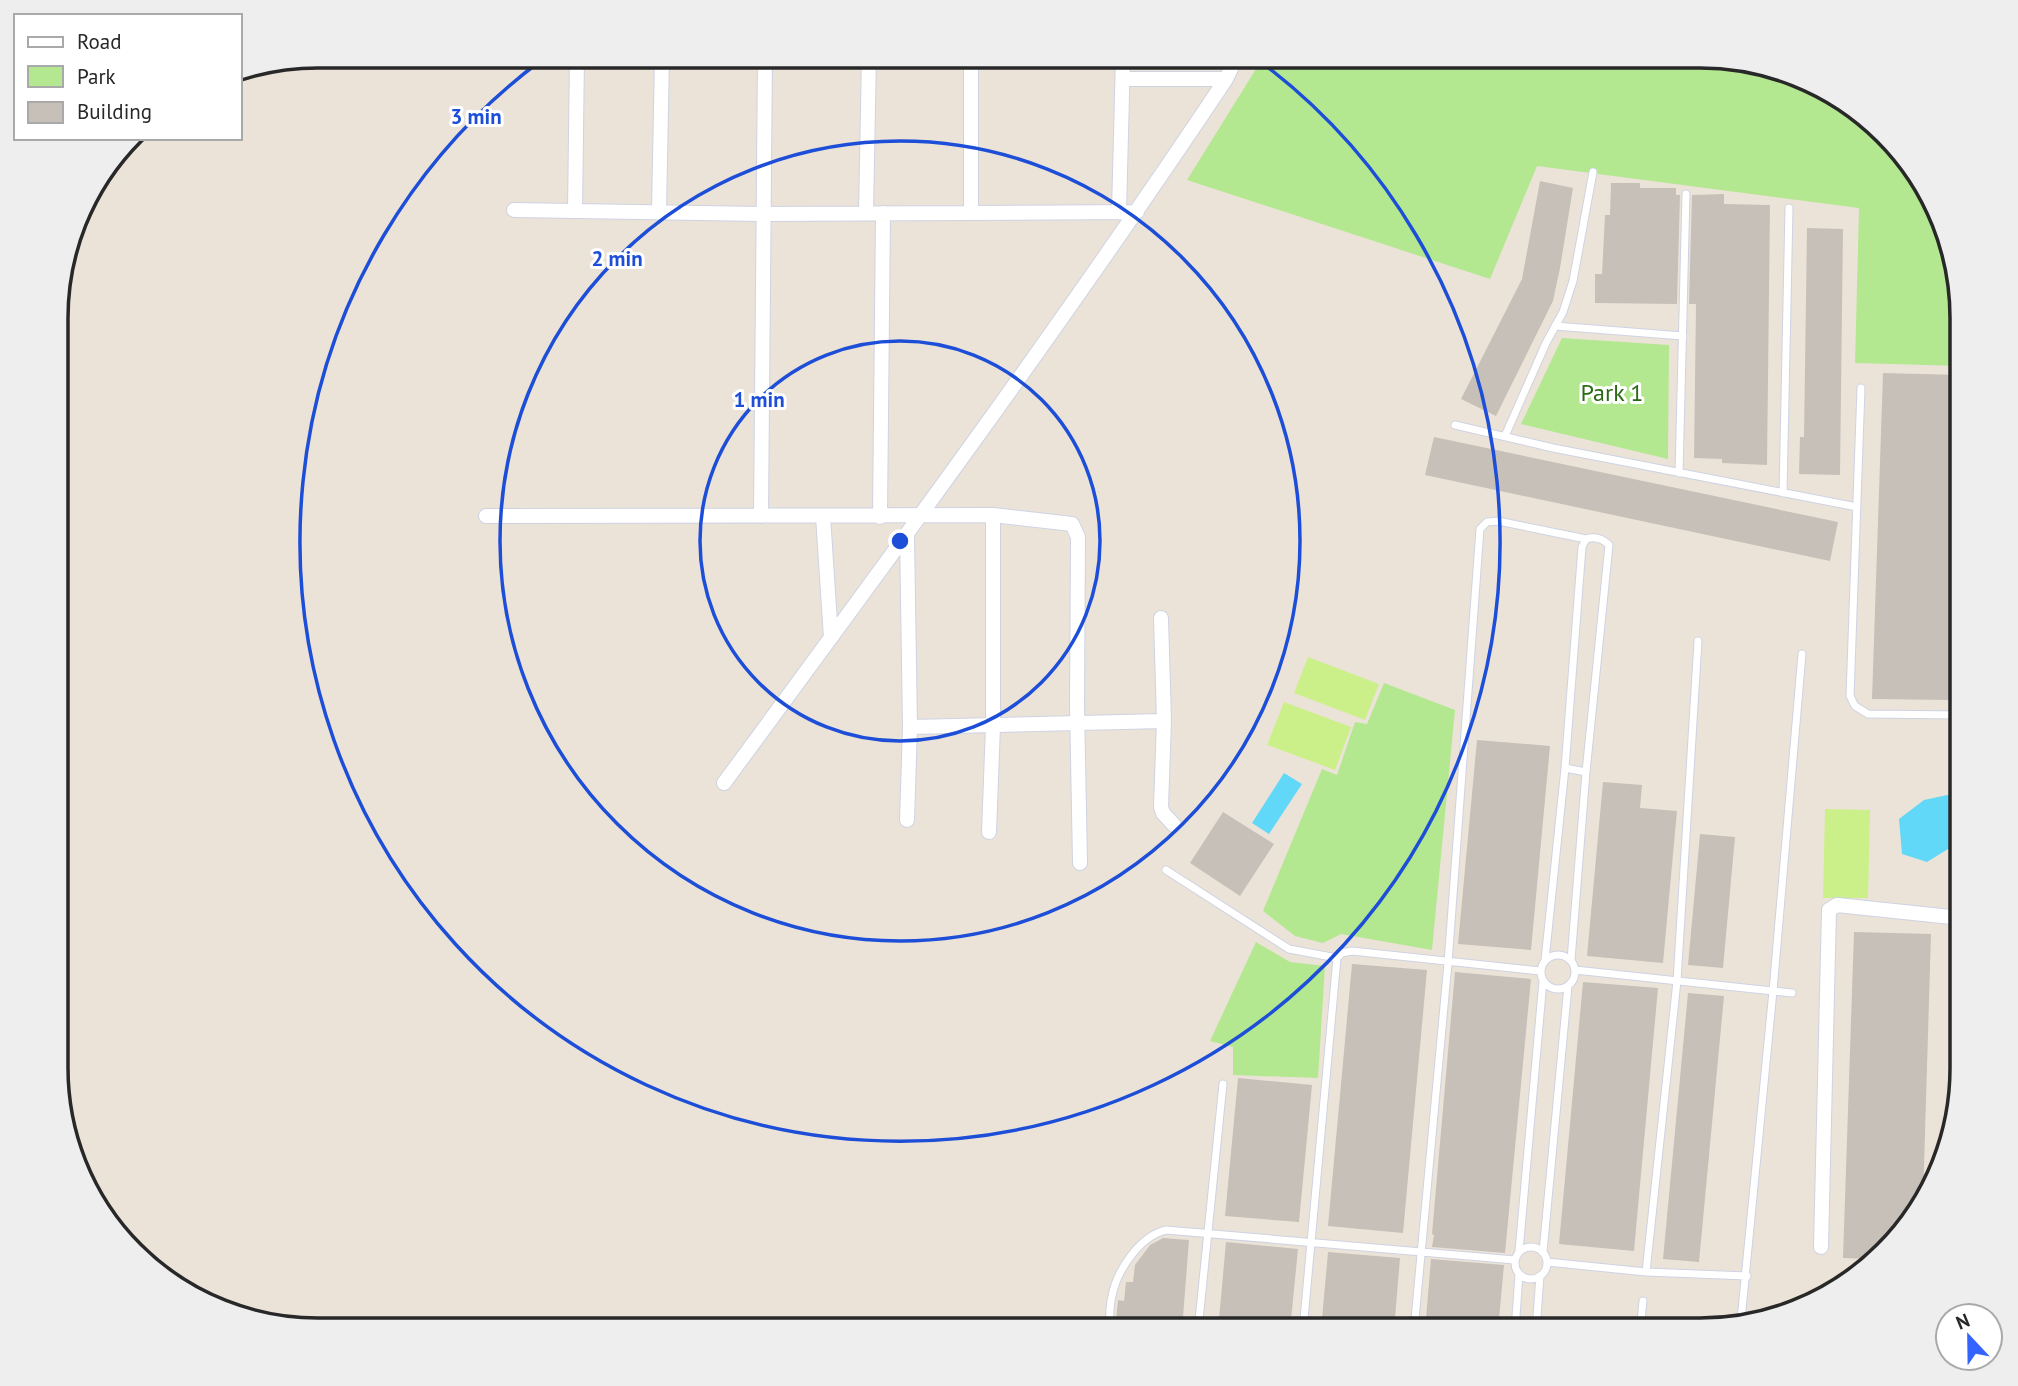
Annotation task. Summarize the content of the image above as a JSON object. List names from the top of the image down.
{
  "parks": ["Park 1"],
  "legend": ["Road", "Park", "Building"],
  "north": "top",
  "rings": ["3 min", "2 min", "1 min"]
}
